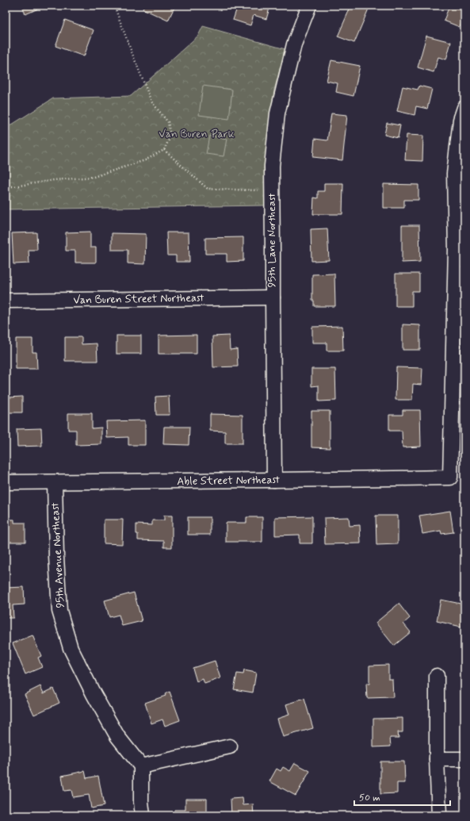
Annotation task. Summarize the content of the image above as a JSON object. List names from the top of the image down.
{
  "streets": {
    "street": [
      "95th Lane Northeast",
      "Van Buren Street Northeast",
      "Able Street Northeast",
      "95th Avenue Northeast"
    ]
  },
  "crossings": [
    ["95th Lane Northeast", "Van Buren Street Northeast"],
    ["95th Lane Northeast", "Able Street Northeast"],
    ["Able Street Northeast", "95th Avenue Northeast"]
  ],
  "parks": ["Van Buren Park"],
  "scale_bar": "50 m"
}
